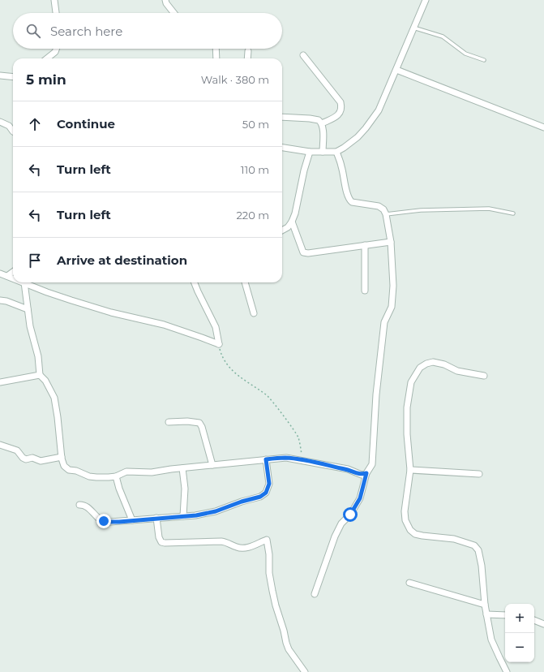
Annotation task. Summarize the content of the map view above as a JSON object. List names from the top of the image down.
{
  "page": {
    "search": "Search here",
    "heading": ["5 min", "Walk · 380 m"],
    "list": [
      ["Continue", "50 m"],
      ["Turn left", "110 m"],
      ["Turn left", "220 m"],
      "Arrive at destination"
    ],
    "map_buttons": ["+", "−"]
  }
}
